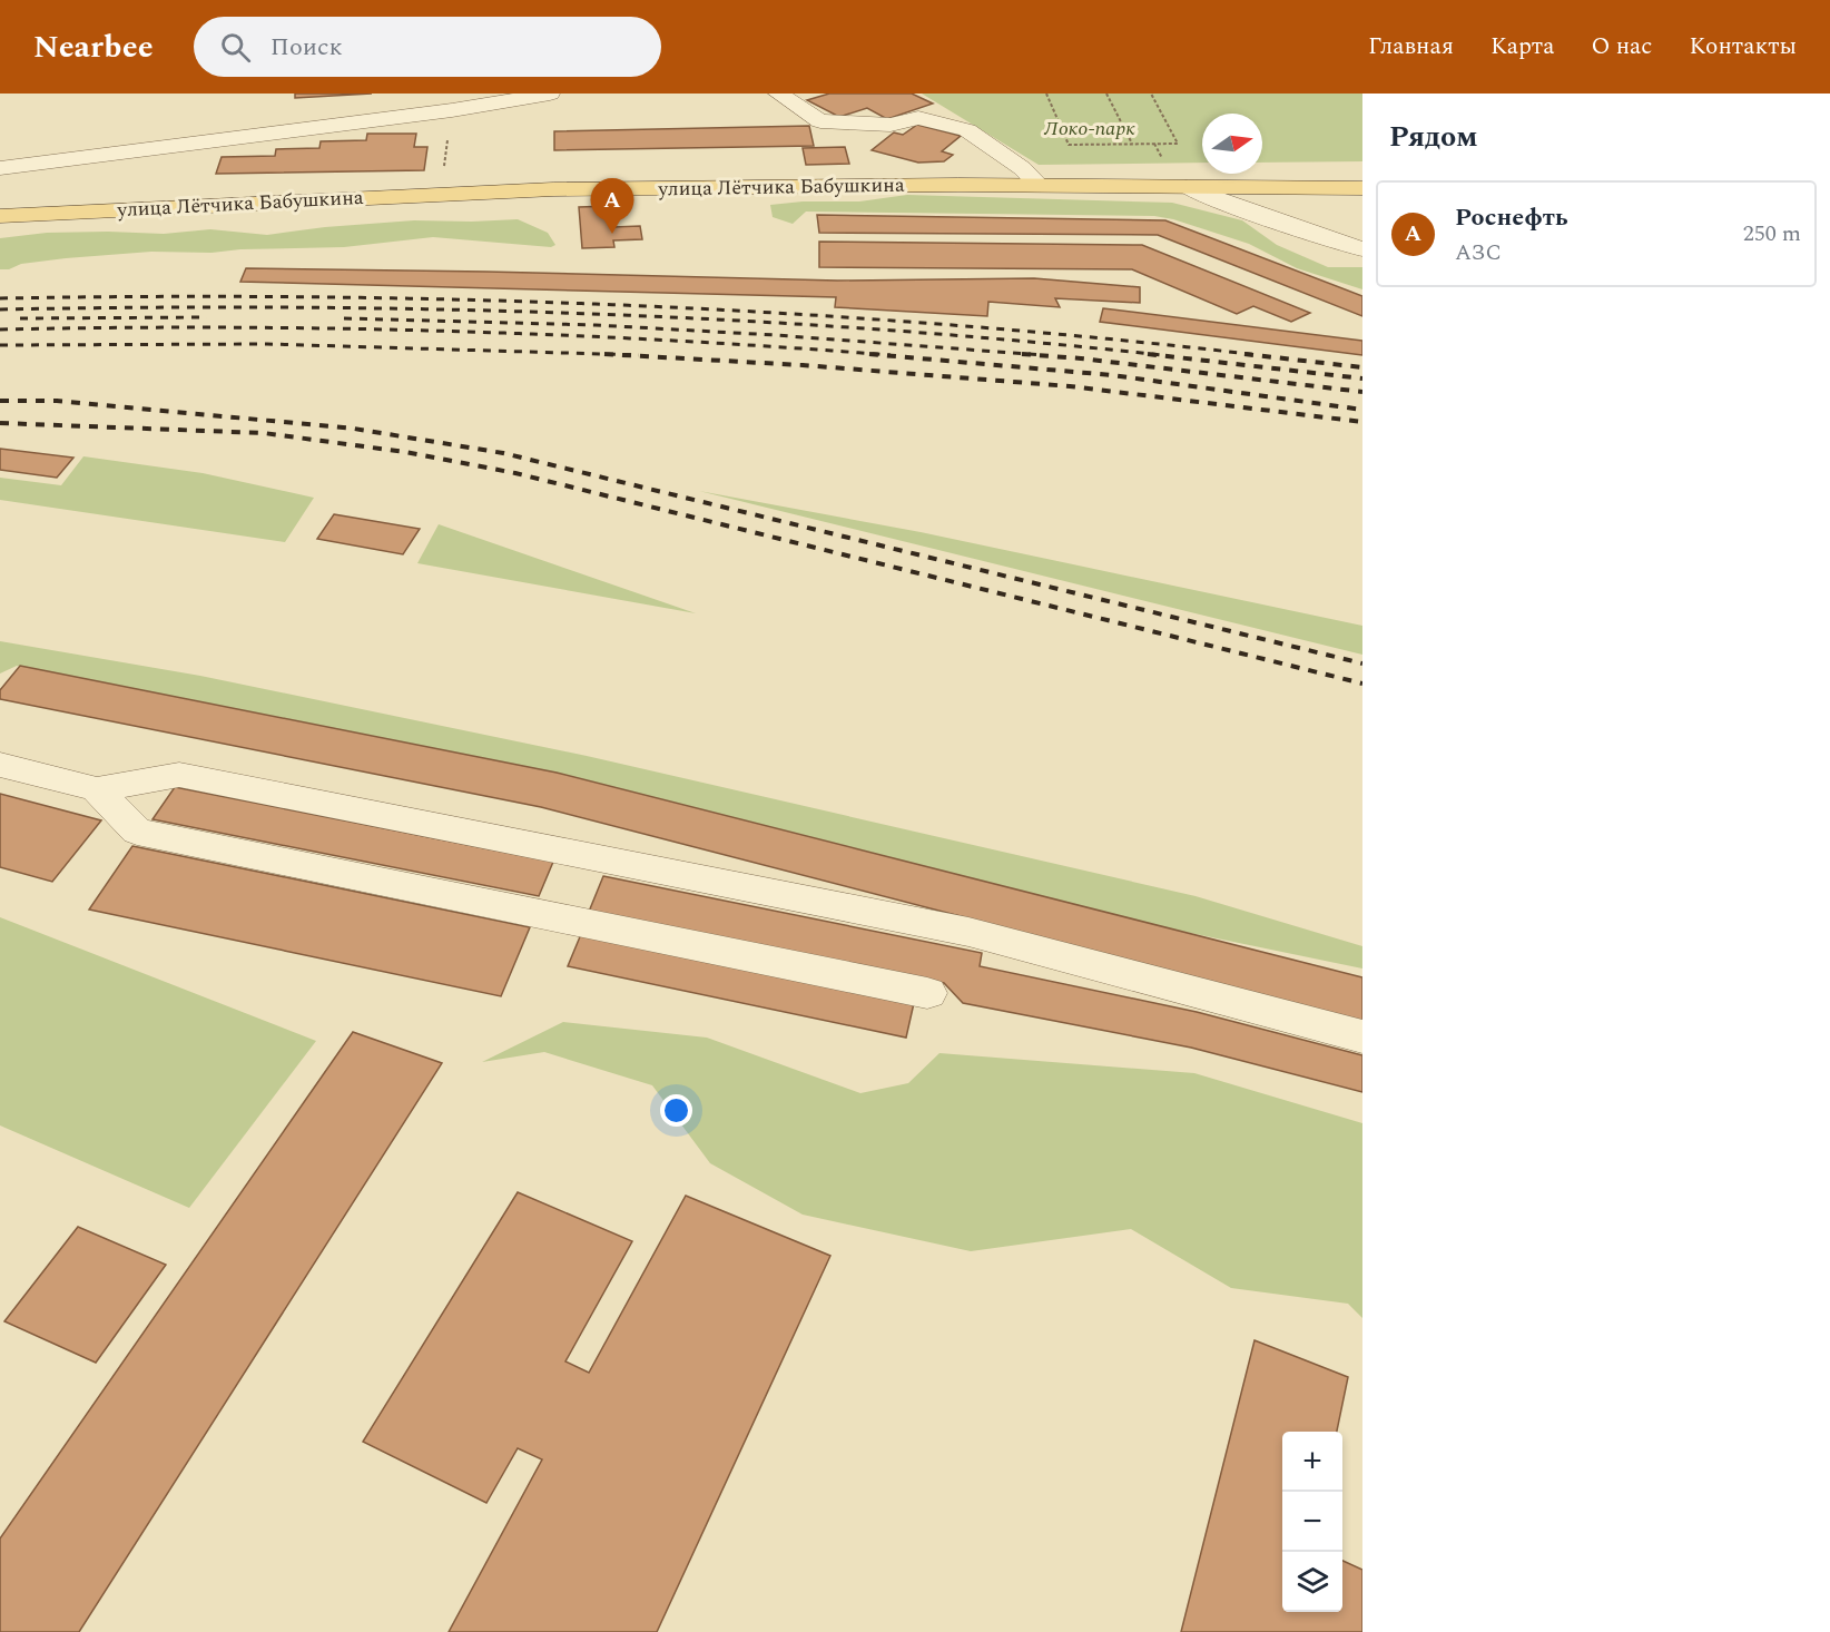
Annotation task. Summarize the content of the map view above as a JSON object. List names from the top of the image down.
{
  "streets": {
    "main road": ["улица Лётчика Бабушкина"]
  },
  "parks": ["Локо-парк"],
  "north": "right",
  "page": {
    "header": "Nearbee",
    "search": "Поиск",
    "nav": [
      "Главная",
      "Карта",
      "О нас",
      "Контакты"
    ],
    "heading": "Рядом",
    "pins": "A",
    "list": [
      {
        "mark": "A",
        "name": "Роснефть",
        "note": "АЗС",
        "value": "250 m"
      }
    ],
    "map_buttons": ["+", "−"]
  }
}
